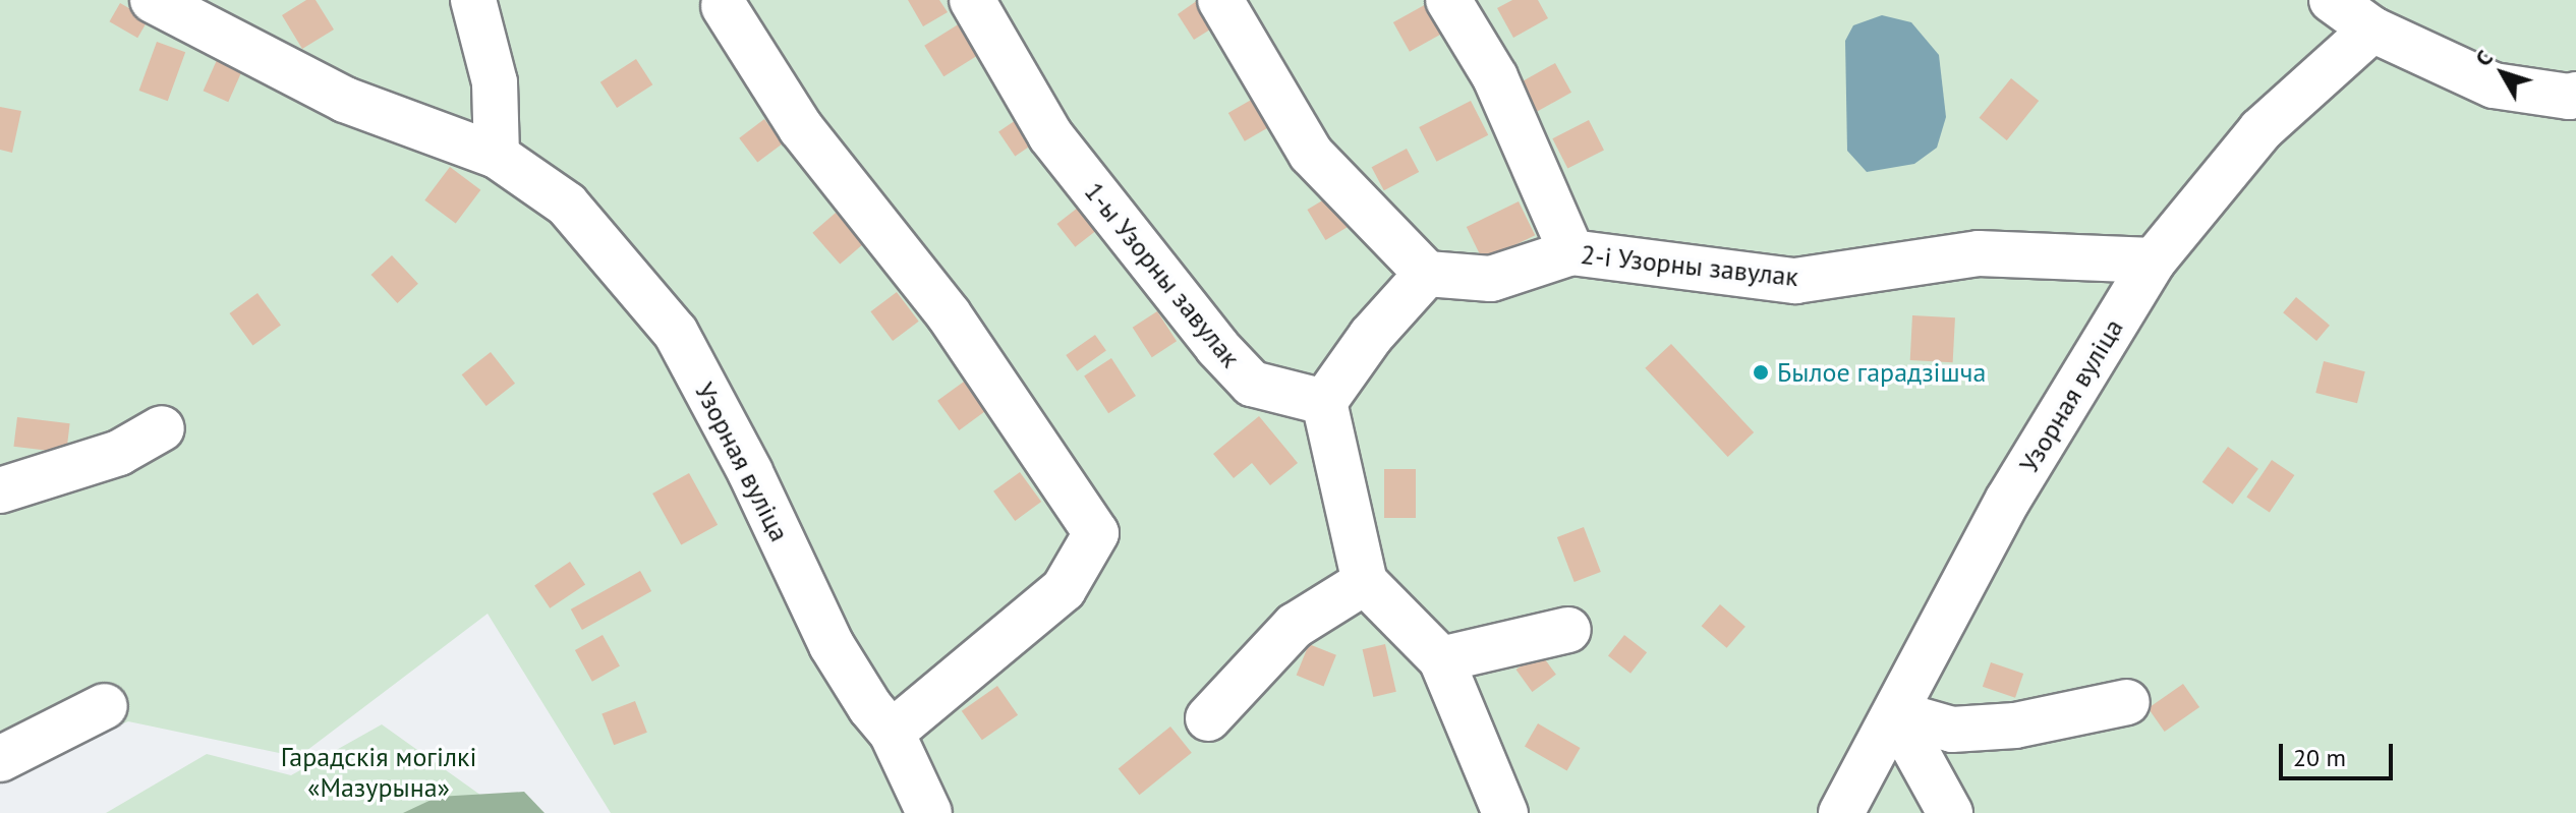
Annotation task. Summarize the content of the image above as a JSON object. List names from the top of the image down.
{
  "streets": {
    "lane": ["2-і Узорны завулак", "1-ы Узорны завулак", "Узорная вуліца"]
  },
  "crossings": [
    ["2-і Узорны завулак", "Узорная вуліца"]
  ],
  "parks": ["Гарадскія могілкі «Мазурына»"],
  "places": ["Былое гарадзішча"],
  "scale_bar": "20 m",
  "north": "top left"
}
